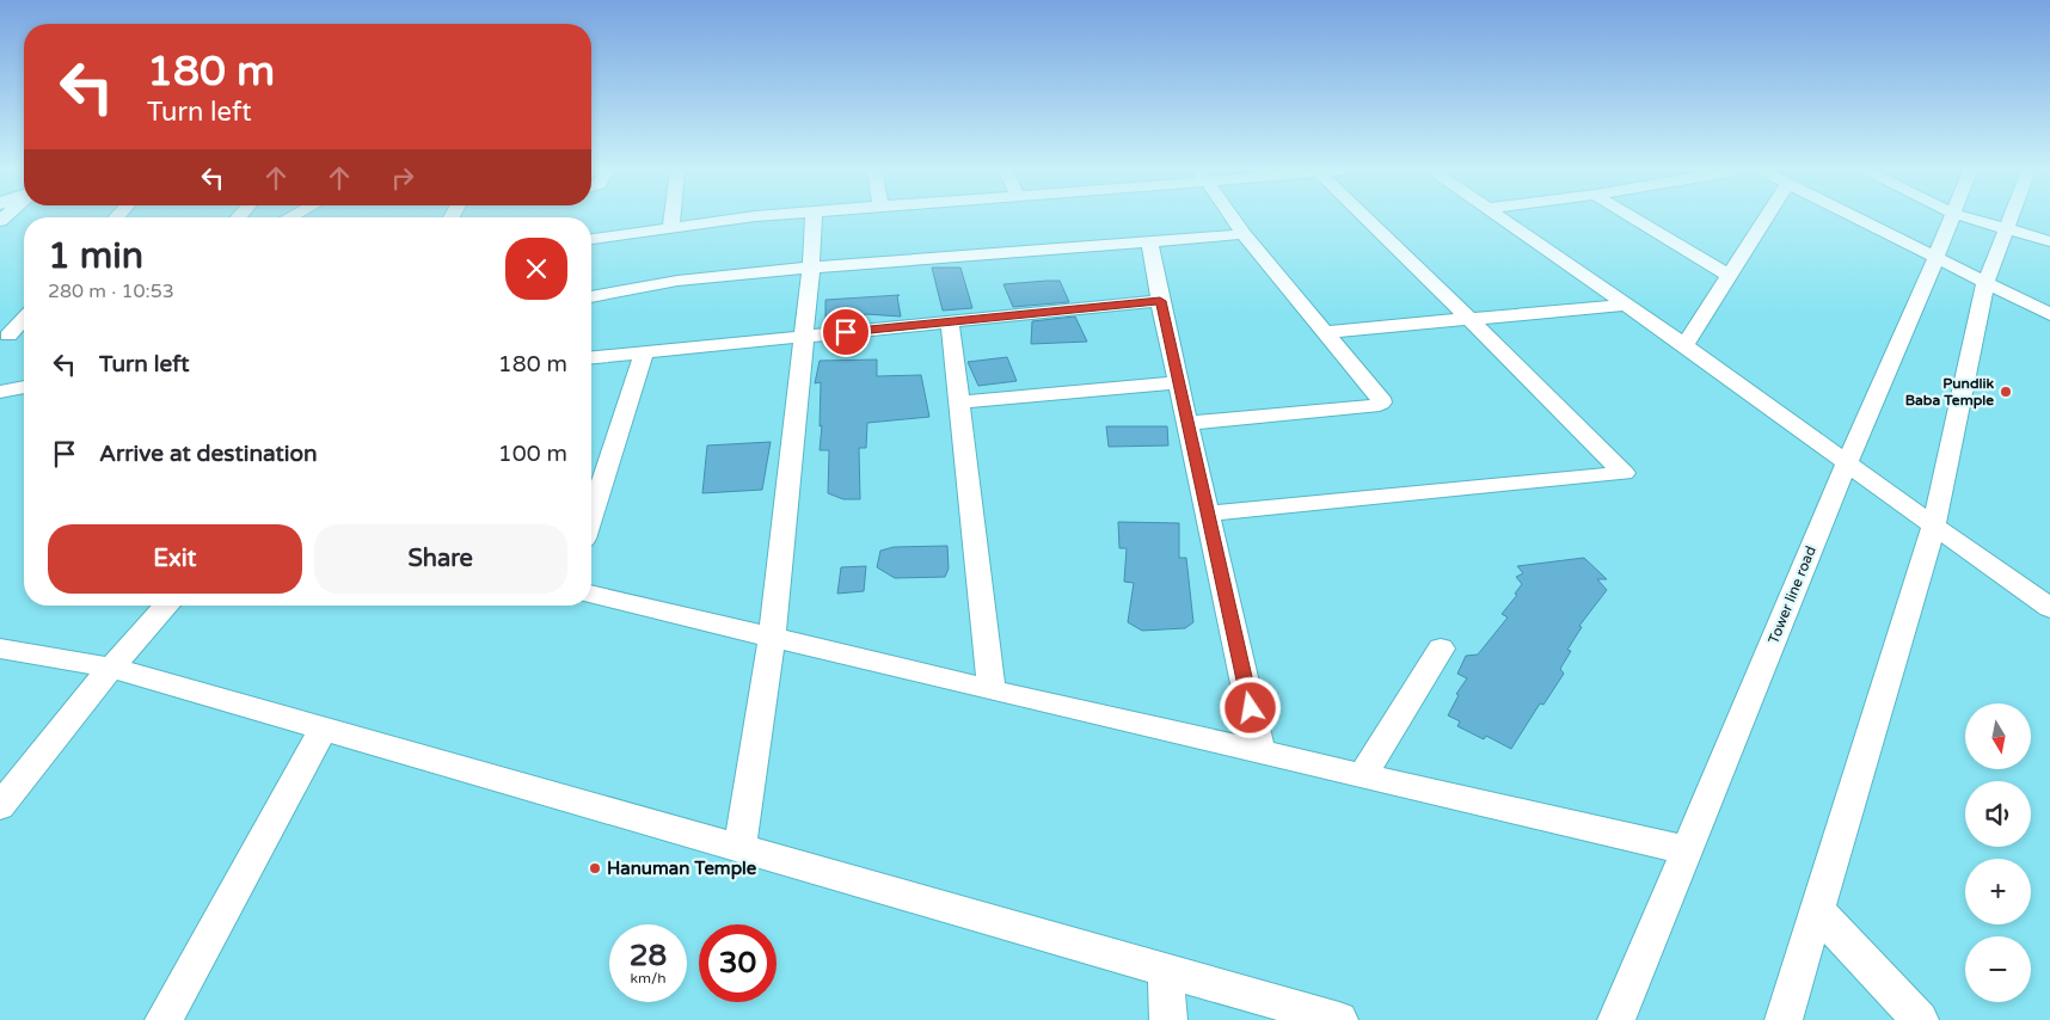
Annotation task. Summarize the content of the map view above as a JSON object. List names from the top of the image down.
{
  "streets": {
    "street": ["Tower line road"]
  },
  "places": ["Pundlik Baba Temple", "Hanuman Temple"],
  "north": "bottom",
  "page": {
    "turn": ["180 m", "Turn left"],
    "heading": ["1 min", "280 m · 10:53"],
    "list": [
      {
        "name": "Turn left",
        "value": "180 m"
      },
      {
        "name": "Arrive at destination",
        "value": "100 m"
      }
    ],
    "buttons": ["Exit", "Share"],
    "map_buttons": ["+", "−"],
    "speed": "28 km/h",
    "limit": "30"
  }
}
